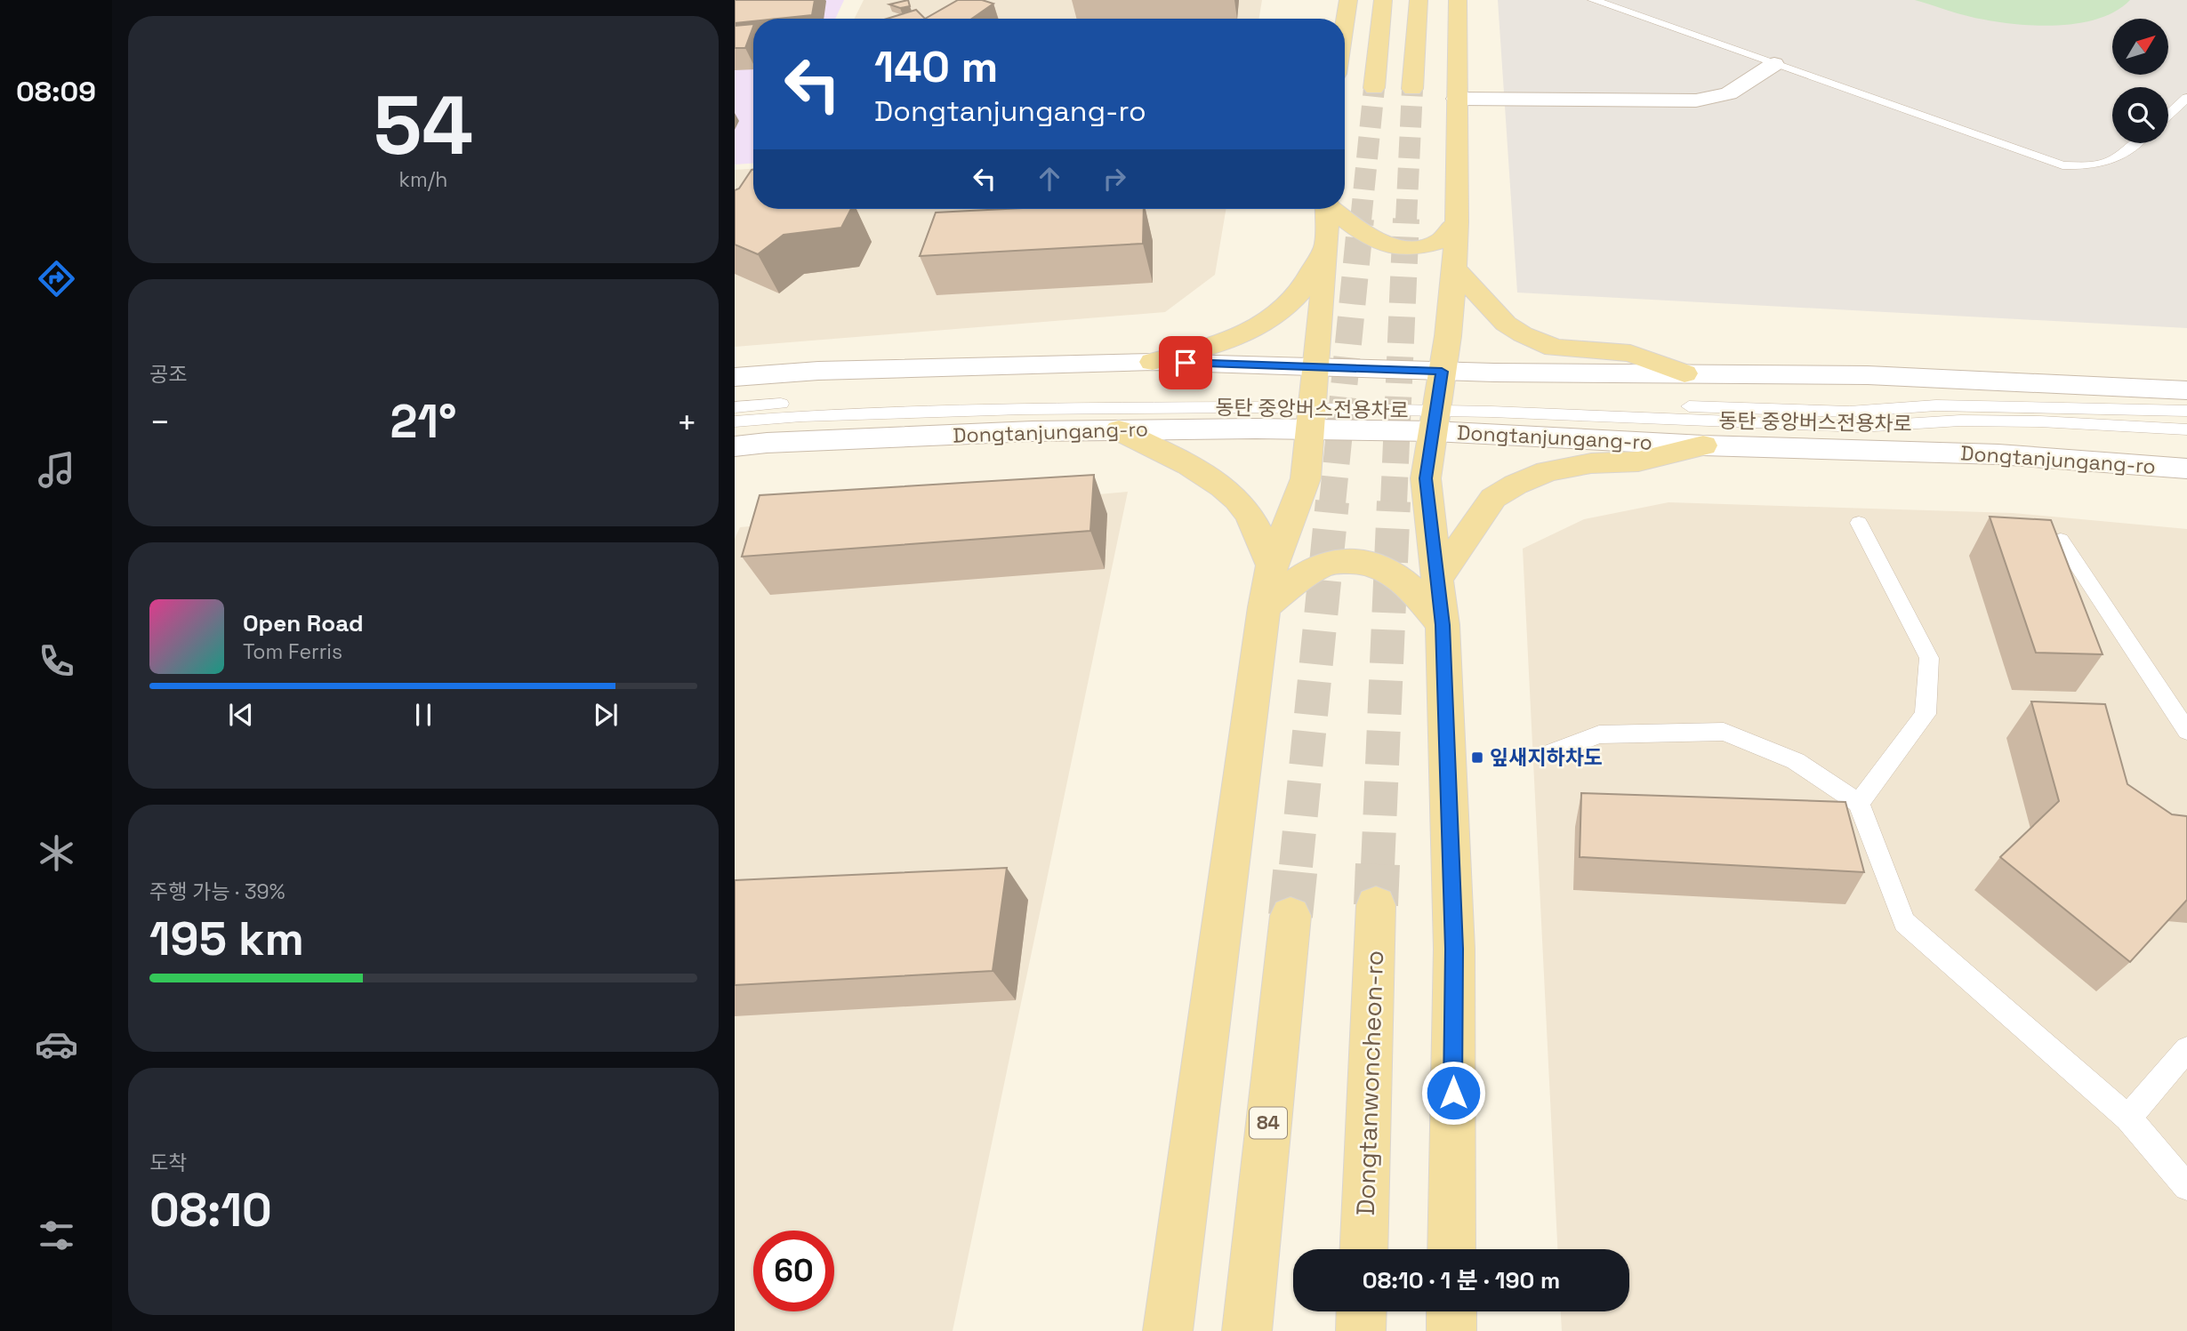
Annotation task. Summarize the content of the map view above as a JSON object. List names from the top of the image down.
{
  "streets": {
    "main road": ["Dongtanwoncheon-ro", "84"],
    "street": ["Dongtanjungang-ro"],
    "lane": ["동탄 중앙버스전용차로"]
  },
  "crossings": [
    ["동탄 중앙버스전용차로", "Dongtanjungang-ro"]
  ],
  "places": {
    "transit": ["잎새지하차도"]
  },
  "north": "top right",
  "page": {
    "tabs": "08:09",
    "tile": [
      ["54", "km/h"],
      "공조",
      ["주행 가능 · 39%", "195 km"],
      ["도착", "08:10"]
    ],
    "turn": ["140 m", "Dongtanjungang-ro"],
    "heat": ["−", "21°", "+"],
    "song": ["Open Road", "Tom Ferris"],
    "limit": "60",
    "trip": "08:10 · 1 분 · 190 m"
  }
}
